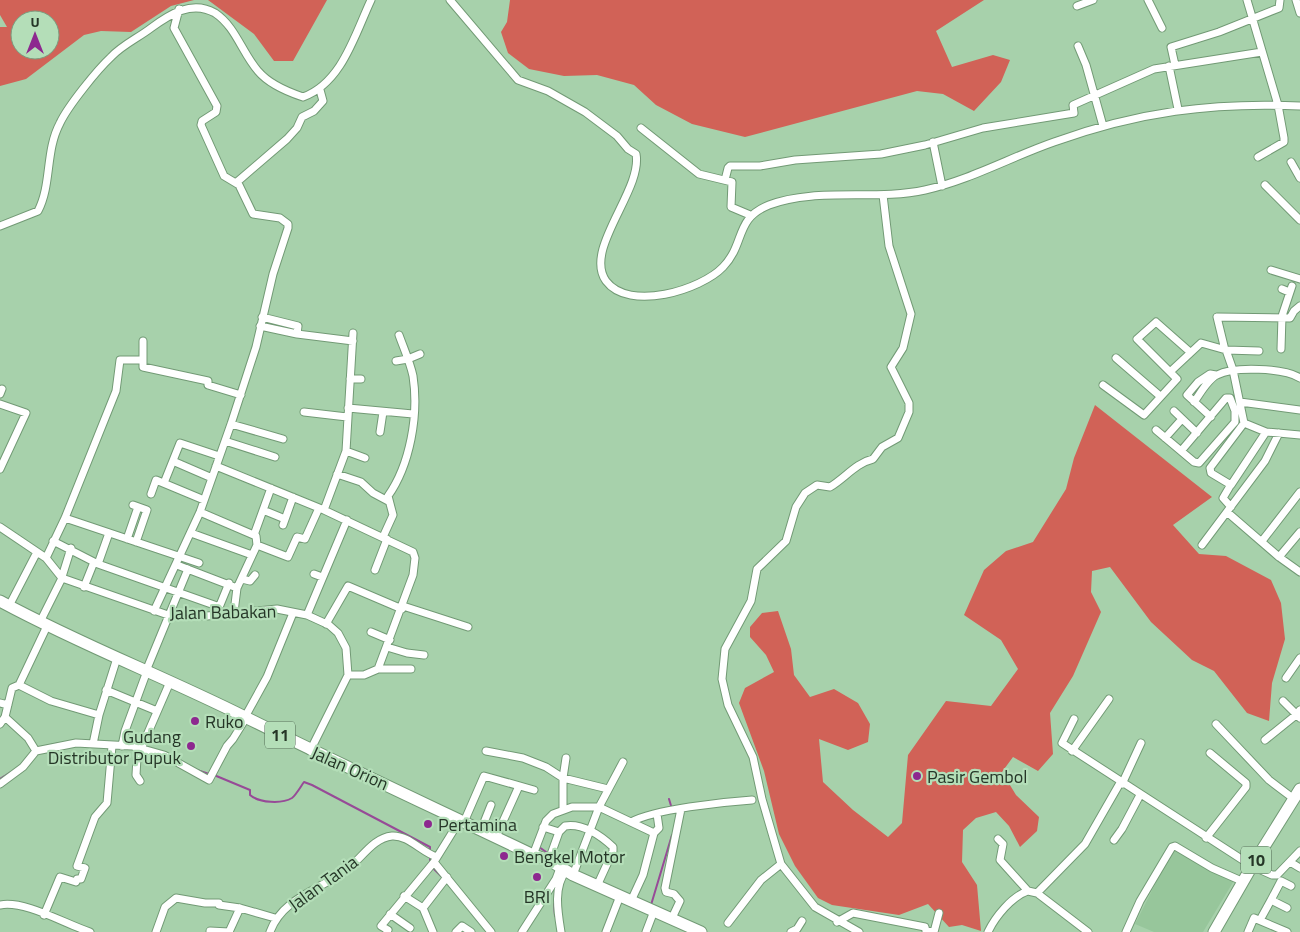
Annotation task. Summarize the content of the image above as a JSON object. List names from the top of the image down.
{
  "streets": {
    "highway": ["11", "Jalan Orion", "10"],
    "street": ["Jalan Babakan", "Jalan Tania"]
  },
  "places": [
    "Ruko",
    "Gudang Distributor Pupuk",
    "Pasir Gembol",
    "Pertamina",
    "Bengkel Motor",
    "BRI"
  ],
  "north": "top"
}
